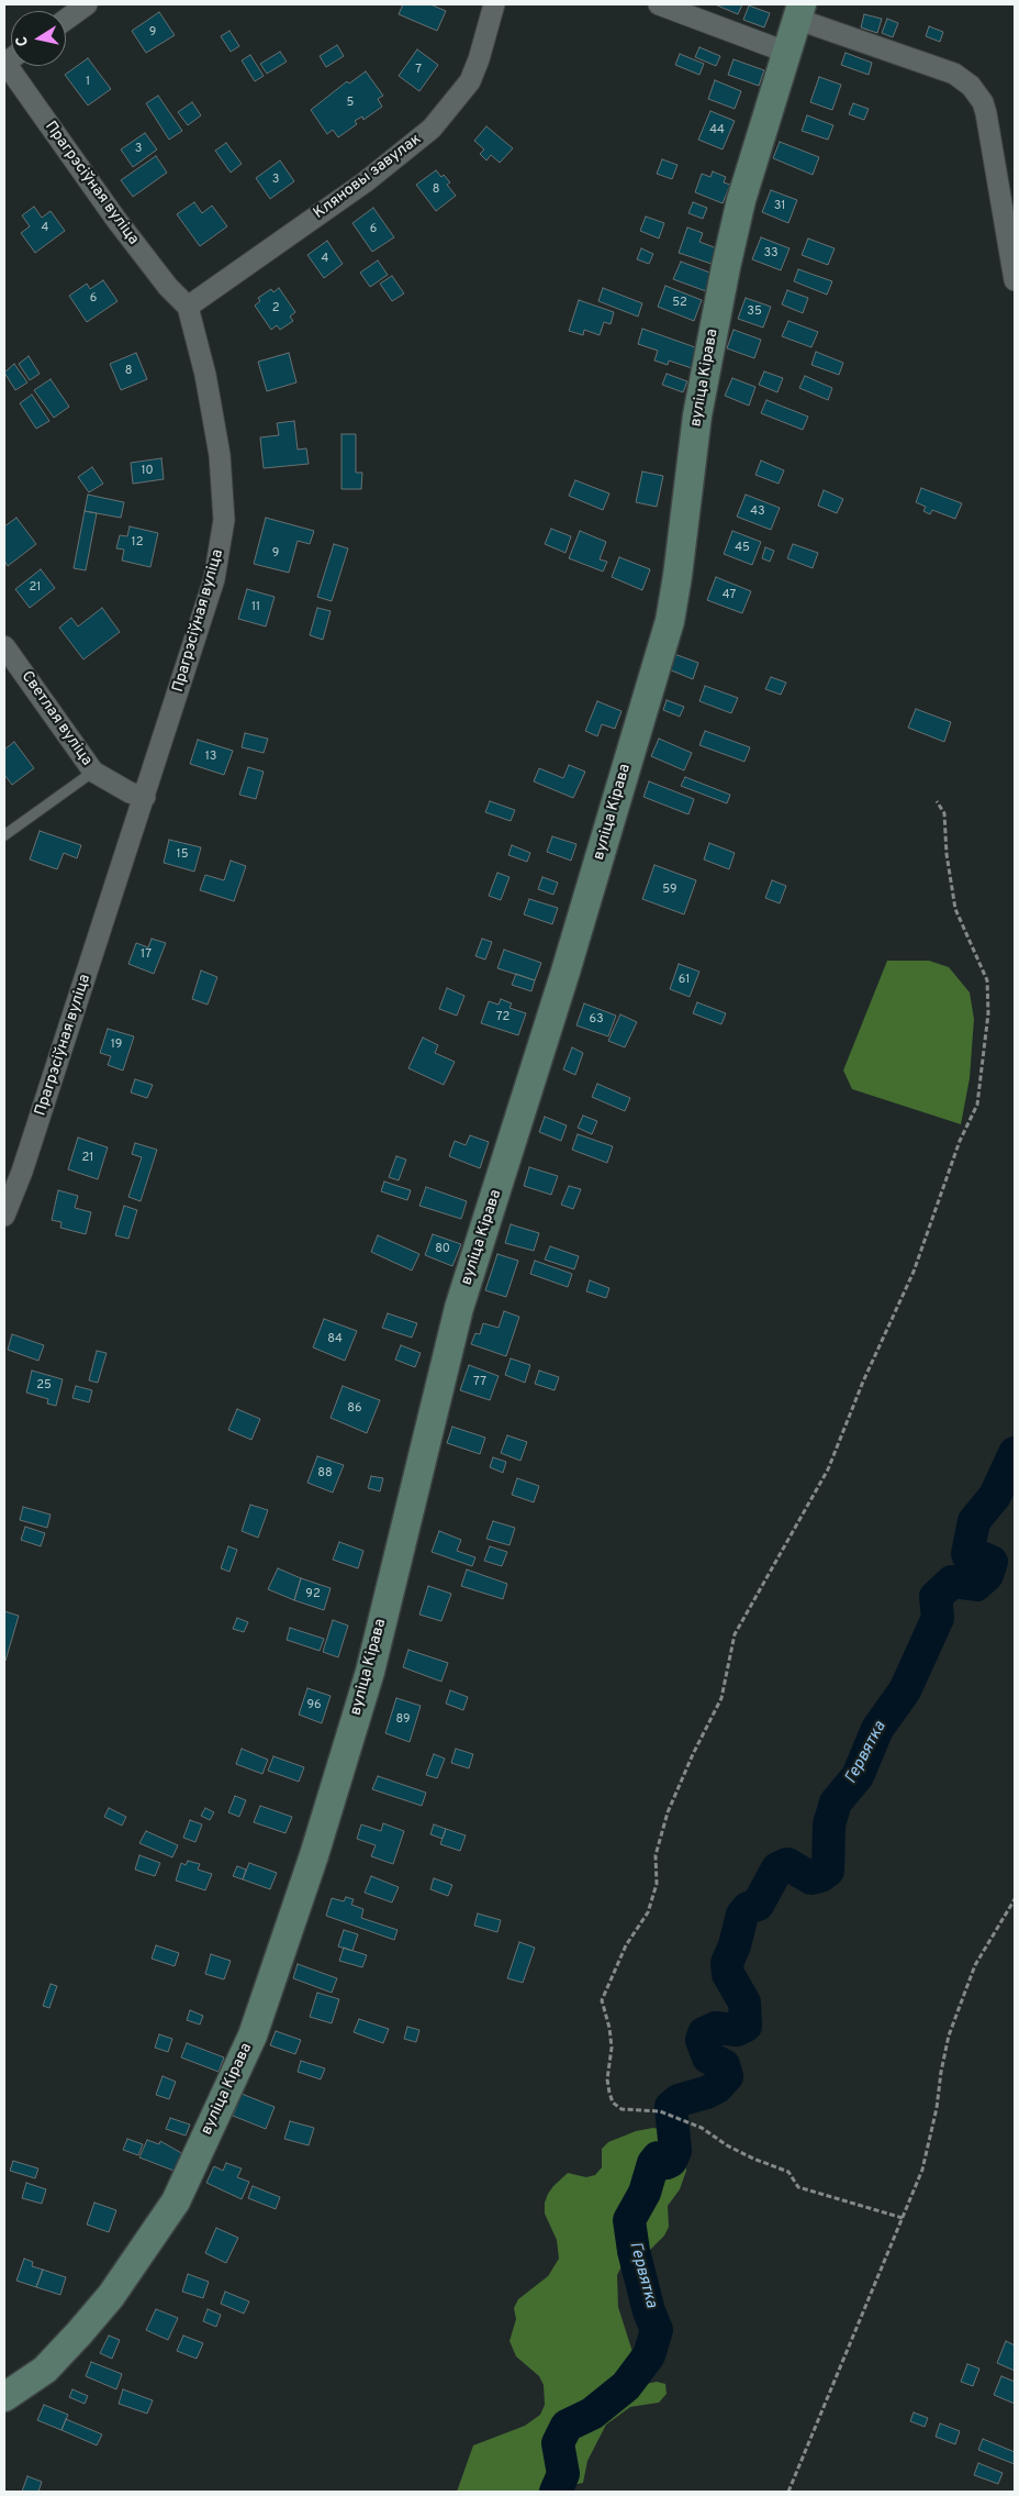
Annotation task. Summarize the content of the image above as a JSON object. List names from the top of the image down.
{
  "streets": {
    "street": [
      "Кляновы завулак",
      "Прагрэсіўная вуліца",
      "вуліца Кірава",
      "Светлая вуліца"
    ]
  },
  "crossings": [
    ["Кляновы завулак", "Прагрэсіўная вуліца"],
    ["Прагрэсіўная вуліца", "Светлая вуліца"]
  ],
  "water": ["Гервятка"],
  "house_numbers": [
    "9",
    "7",
    "1",
    "5",
    "44",
    "3",
    "3",
    "8",
    "31",
    "4",
    "6",
    "33",
    "4",
    "6",
    "52",
    "2",
    "35",
    "8",
    "10",
    "43",
    "12",
    "45",
    "9",
    "21",
    "47",
    "11",
    "13",
    "15",
    "59",
    "17",
    "61",
    "72",
    "63",
    "19",
    "21",
    "80",
    "84",
    "77",
    "25",
    "86",
    "88",
    "92",
    "96",
    "89"
  ],
  "north": "left"
}
